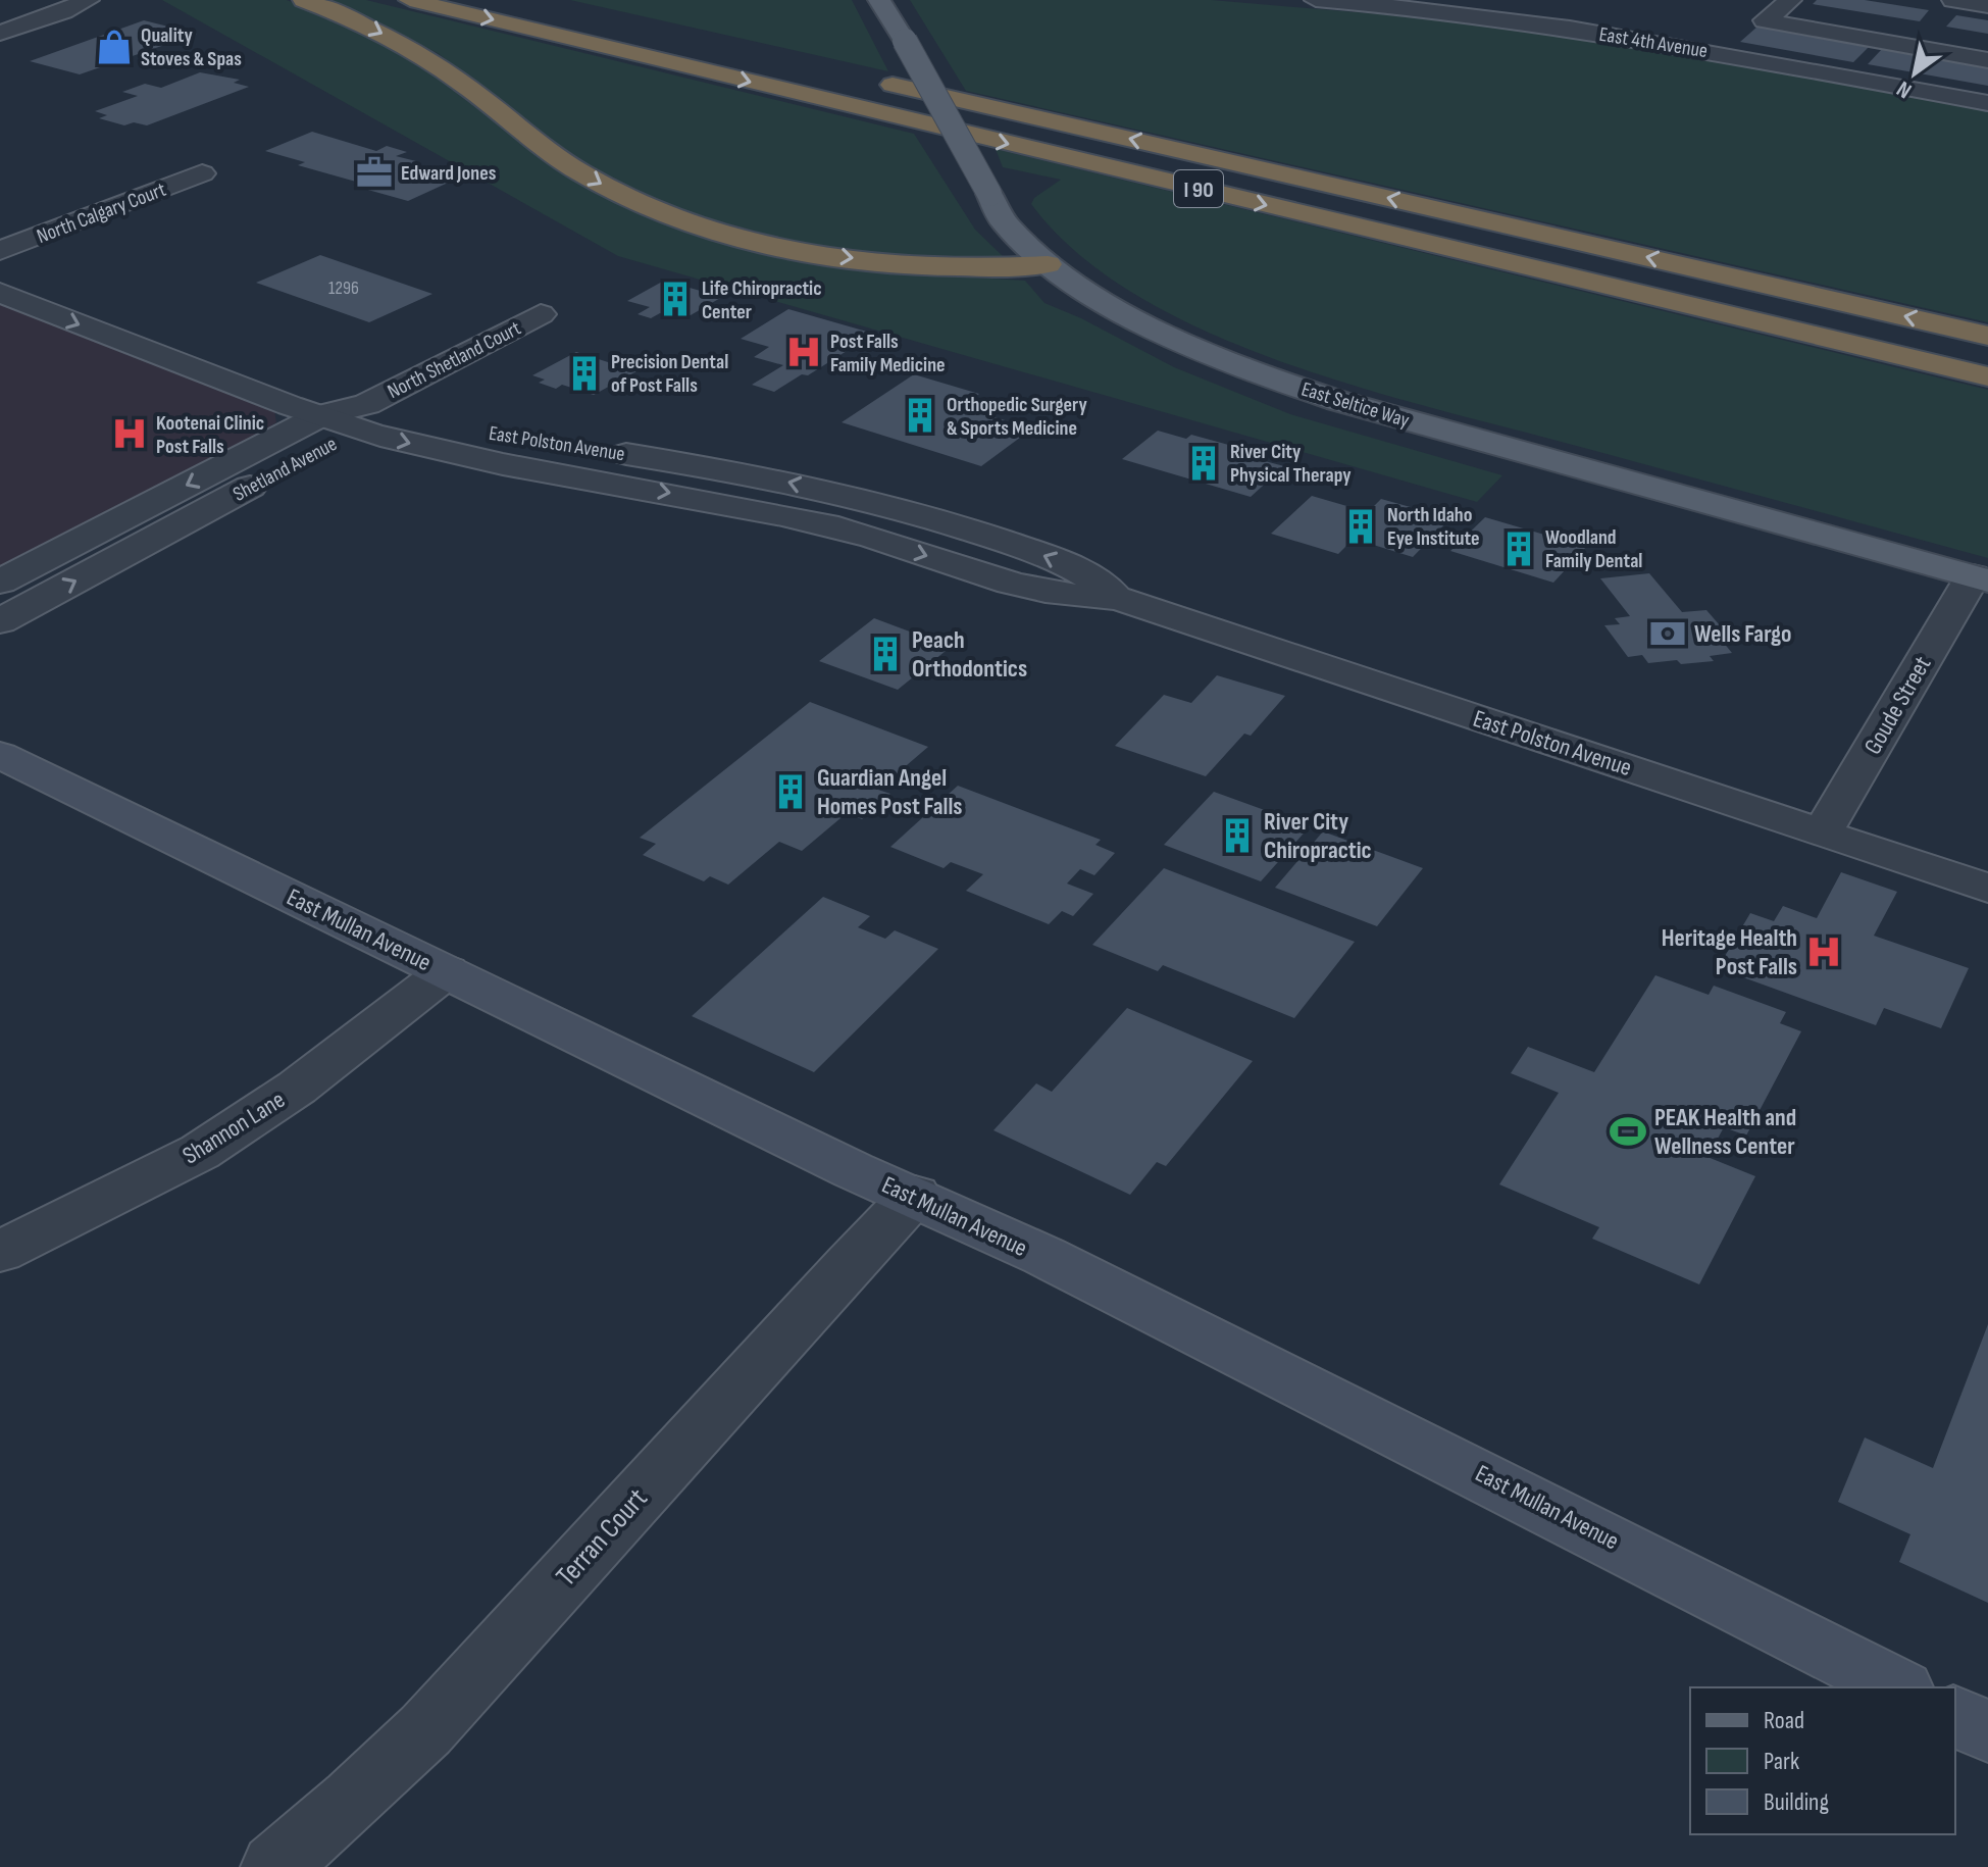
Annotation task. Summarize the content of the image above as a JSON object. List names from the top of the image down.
{
  "streets": {
    "highway": ["I 90"],
    "main road": ["East Seltice Way", "East Mullan Avenue"],
    "street": [
      "East 4th Avenue",
      "North Calgary Court",
      "North Shetland Court",
      "East Polston Avenue",
      "Shetland Avenue",
      "Goude Street",
      "Shannon Lane",
      "Terran Court"
    ]
  },
  "crossings": [
    ["North Shetland Court", "East Polston Avenue"],
    ["North Shetland Court", "Shetland Avenue"],
    ["East Seltice Way", "Goude Street"],
    ["East Polston Avenue", "Shetland Avenue"],
    ["East Polston Avenue", "Goude Street"],
    ["East Mullan Avenue", "Shannon Lane"],
    ["East Mullan Avenue", "Terran Court"]
  ],
  "places": {
    "shop": ["Quality Stoves & Spas"],
    "office": ["Edward Jones"],
    "building": [
      "Life Chiropractic Center",
      "Precision Dental of Post Falls",
      "Orthopedic Surgery & Sports Medicine",
      "River City Physical Therapy",
      "North Idaho Eye Institute",
      "Woodland Family Dental",
      "Peach Orthodontics",
      "Guardian Angel Homes Post Falls",
      "River City Chiropractic"
    ],
    "hospital": ["Post Falls Family Medicine", "Kootenai Clinic Post Falls", "Heritage Health Post Falls"],
    "bank": ["Wells Fargo"],
    "sports": ["PEAK Health and Wellness Center"]
  },
  "house_numbers": ["1296"],
  "legend": ["Road", "Park", "Building"],
  "north": "bottom left"
}
